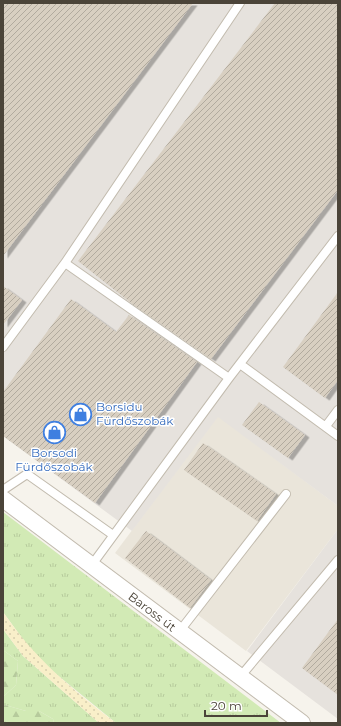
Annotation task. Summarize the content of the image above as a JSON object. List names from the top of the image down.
{
  "streets": {
    "street": ["Baross út"]
  },
  "places": {
    "shop": ["Borsidu Fürdőszobák", "Borsodi Fürdőszobák"]
  },
  "scale_bar": "20 m"
}
